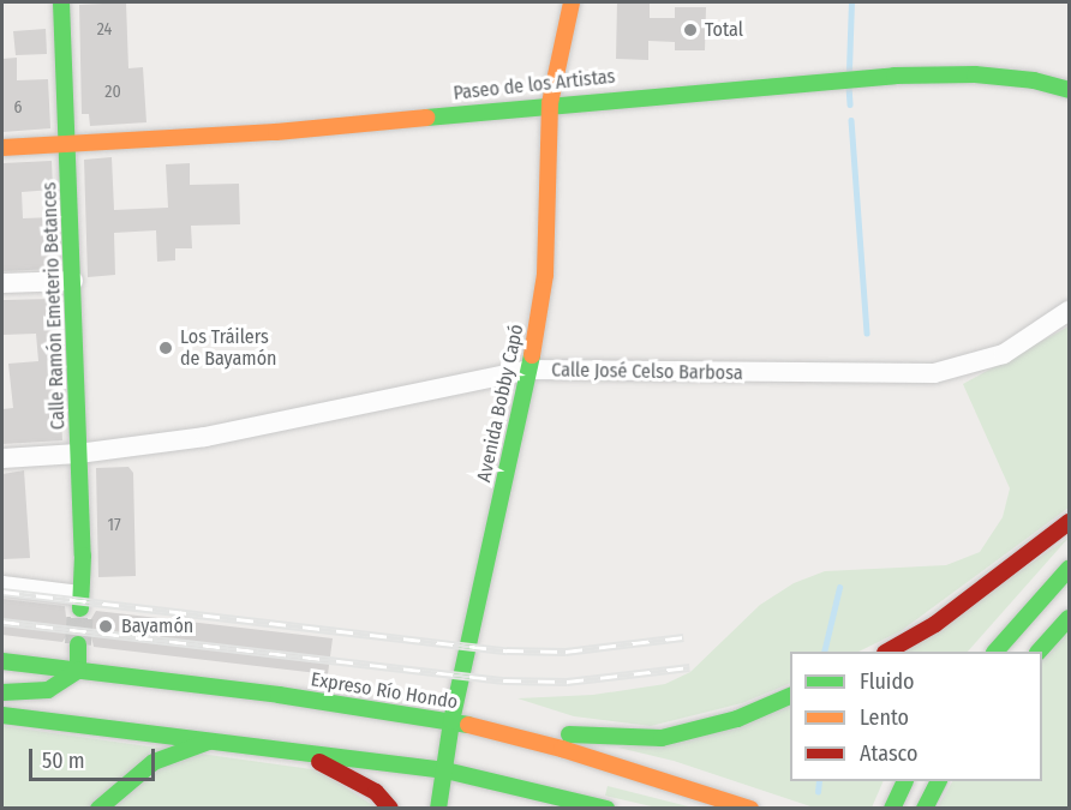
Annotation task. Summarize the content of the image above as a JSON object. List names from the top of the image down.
{
  "streets": {
    "main road": [
      "Paseo de los Artistas",
      "Calle Ramón Emeterio Betances",
      "Avenida Bobby Capó",
      "Expreso Río Hondo"
    ],
    "street": ["Calle José Celso Barbosa"]
  },
  "crossings": [
    ["Paseo de los Artistas", "Calle Ramón Emeterio Betances"],
    ["Paseo de los Artistas", "Avenida Bobby Capó"],
    ["Calle Ramón Emeterio Betances", "Calle José Celso Barbosa"],
    ["Calle José Celso Barbosa", "Avenida Bobby Capó"],
    ["Avenida Bobby Capó", "Expreso Río Hondo"]
  ],
  "places": ["Total", "Los Tráilers de Bayamón", "Bayamón"],
  "house_numbers": [
    "24",
    "20",
    "6",
    "17"
  ],
  "legend": ["Fluido", "Lento", "Atasco"],
  "scale_bar": "50 m"
}
